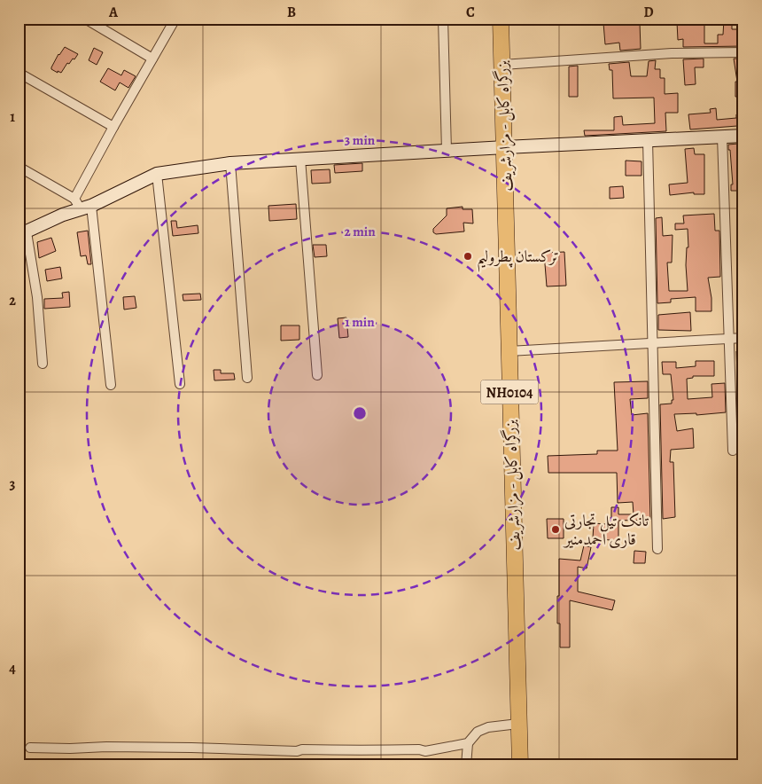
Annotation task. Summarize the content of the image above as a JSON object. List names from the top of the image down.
{
  "streets": {
    "highway": ["بزرگراه کابل - مزارشریف", "NH0104"]
  },
  "places": ["ترکستان پطرولیم", "تانک تیل تجارتی قاری احمدمنیر"],
  "grid": {
    "columns": [
      "A",
      "B",
      "C",
      "D"
    ],
    "rows": [
      "1",
      "2",
      "3",
      "4"
    ]
  },
  "rings": ["3 min", "2 min", "1 min"]
}
